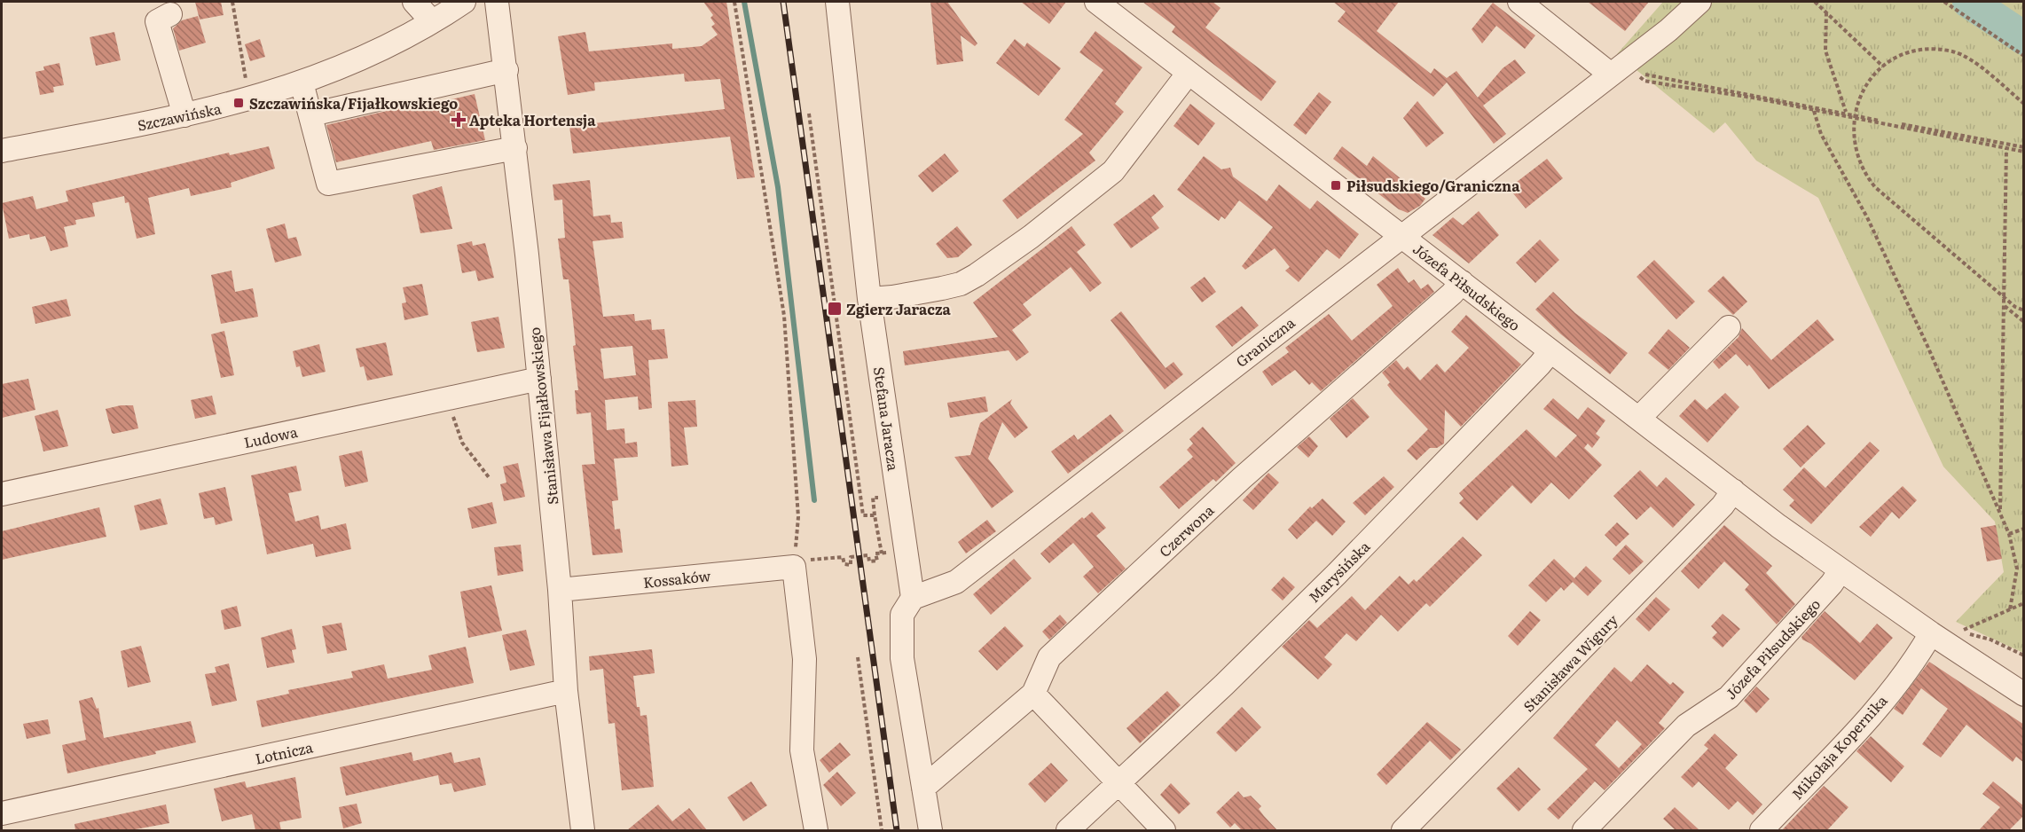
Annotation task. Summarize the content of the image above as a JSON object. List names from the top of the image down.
{
  "streets": {
    "street": [
      "Szczawińska",
      "Józefa Piłsudskiego",
      "Graniczna",
      "Stanisława Fijałkowskiego",
      "Stefana Jaracza",
      "Ludowa",
      "Czerwona",
      "Marysińska",
      "Kossaków",
      "Stanisława Wigury",
      "Mikołaja Kopernika",
      "Lotnicza"
    ]
  },
  "crossings": [
    ["Józefa Piłsudskiego", "Graniczna"],
    ["Józefa Piłsudskiego", "Czerwona"],
    ["Józefa Piłsudskiego", "Marysińska"],
    ["Józefa Piłsudskiego", "Stanisława Wigury"],
    ["Józefa Piłsudskiego", "Mikołaja Kopernika"],
    ["Graniczna", "Stefana Jaracza"],
    ["Stanisława Fijałkowskiego", "Ludowa"],
    ["Stanisława Fijałkowskiego", "Kossaków"],
    ["Stanisława Fijałkowskiego", "Lotnicza"]
  ],
  "places": {
    "transit": ["Szczawińska/Fijałkowskiego", "Piłsudskiego/Graniczna", "Zgierz Jaracza"],
    "health": ["Apteka Hortensja"]
  }
}
